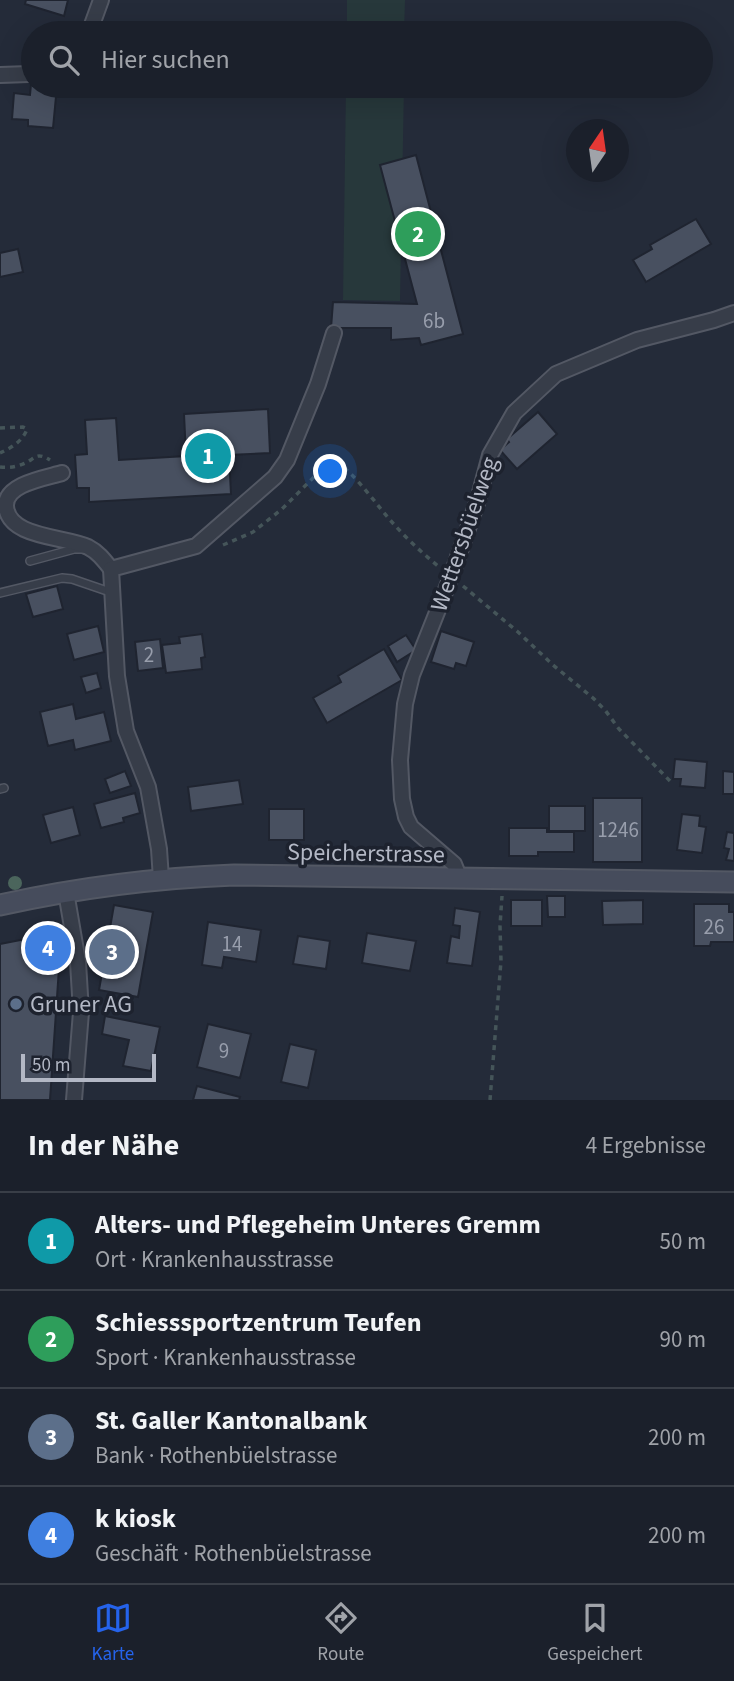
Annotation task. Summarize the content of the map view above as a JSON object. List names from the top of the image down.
{
  "streets": {
    "main road": ["Speicherstrasse"],
    "street": ["Wettersbüelweg"]
  },
  "crossings": [
    ["Wettersbüelweg", "Speicherstrasse"]
  ],
  "places": ["Gruner AG"],
  "house_numbers": [
    "6b",
    "2",
    "1246",
    "26",
    "14",
    "9"
  ],
  "scale_bar": "50 m",
  "north": "top",
  "page": {
    "search": "Hier suchen",
    "pins": [
      "2",
      "1",
      "4",
      "3"
    ],
    "scale": "50 m",
    "heading": ["In der Nähe", "4 Ergebnisse"],
    "list": [
      {
        "mark": "1",
        "name": "Alters- und Pflegeheim Unteres Gremm",
        "note": "Ort · Krankenhausstrasse",
        "value": "50 m"
      },
      {
        "mark": "2",
        "name": "Schiesssportzentrum Teufen",
        "note": "Sport · Krankenhausstrasse",
        "value": "90 m"
      },
      {
        "mark": "3",
        "name": "St. Galler Kantonalbank",
        "note": "Bank · Rothenbüelstrasse",
        "value": "200 m"
      },
      {
        "mark": "4",
        "name": "k kiosk",
        "note": "Geschäft · Rothenbüelstrasse",
        "value": "200 m"
      }
    ],
    "nav": ["Karte", "Route", "Gespeichert"]
  }
}
